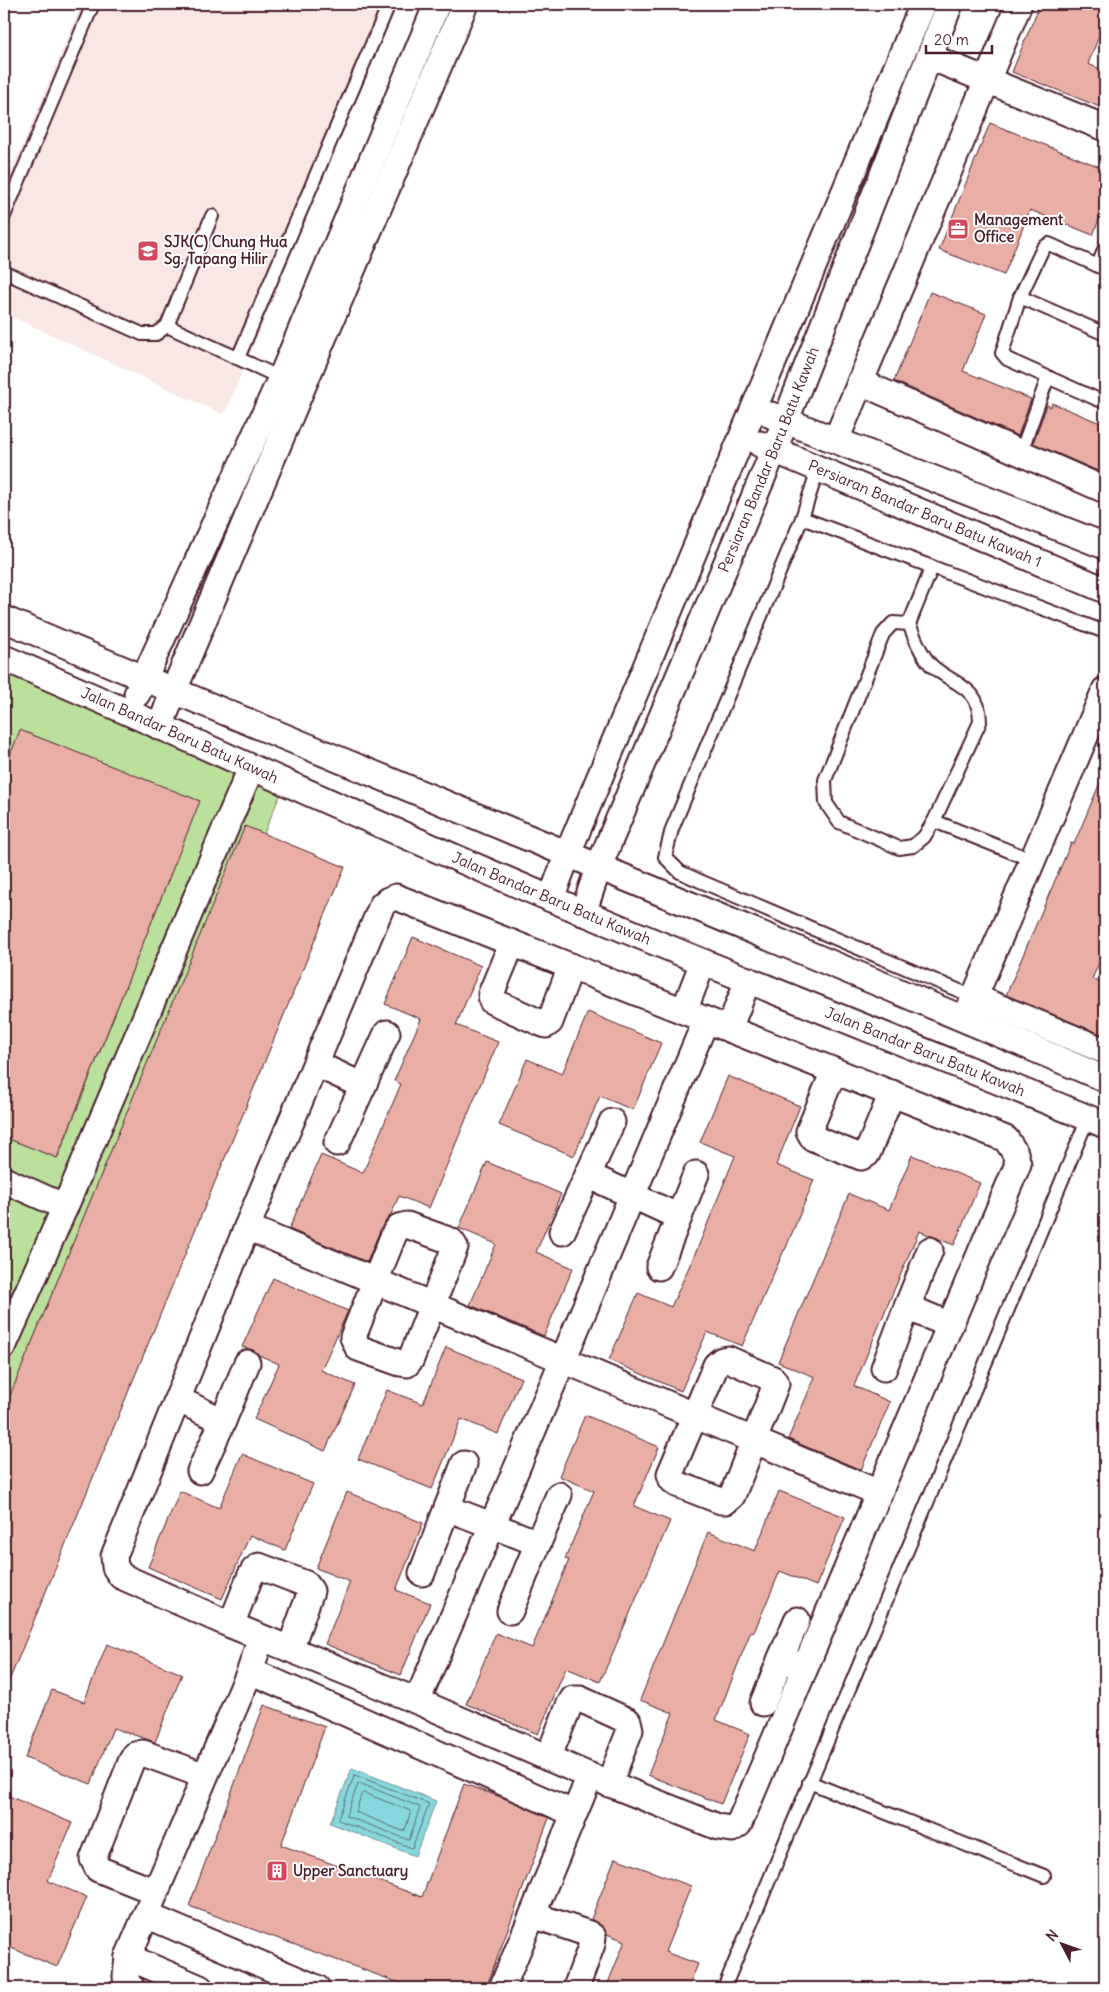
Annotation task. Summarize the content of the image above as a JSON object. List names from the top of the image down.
{
  "streets": {
    "street": ["Persiaran Bandar Baru Batu Kawah", "Persiaran Bandar Baru Batu Kawah 1", "Jalan Bandar Baru Batu Kawah"]
  },
  "crossings": [
    ["Persiaran Bandar Baru Batu Kawah", "Persiaran Bandar Baru Batu Kawah 1"],
    ["Persiaran Bandar Baru Batu Kawah", "Jalan Bandar Baru Batu Kawah"]
  ],
  "places": {
    "office": ["Management Office"],
    "school or university": ["SJK(C) Chung Hua Sg. Tapang Hilir"],
    "building": ["Upper Sanctuary"]
  },
  "scale_bar": "20 m",
  "north": "top left"
}
